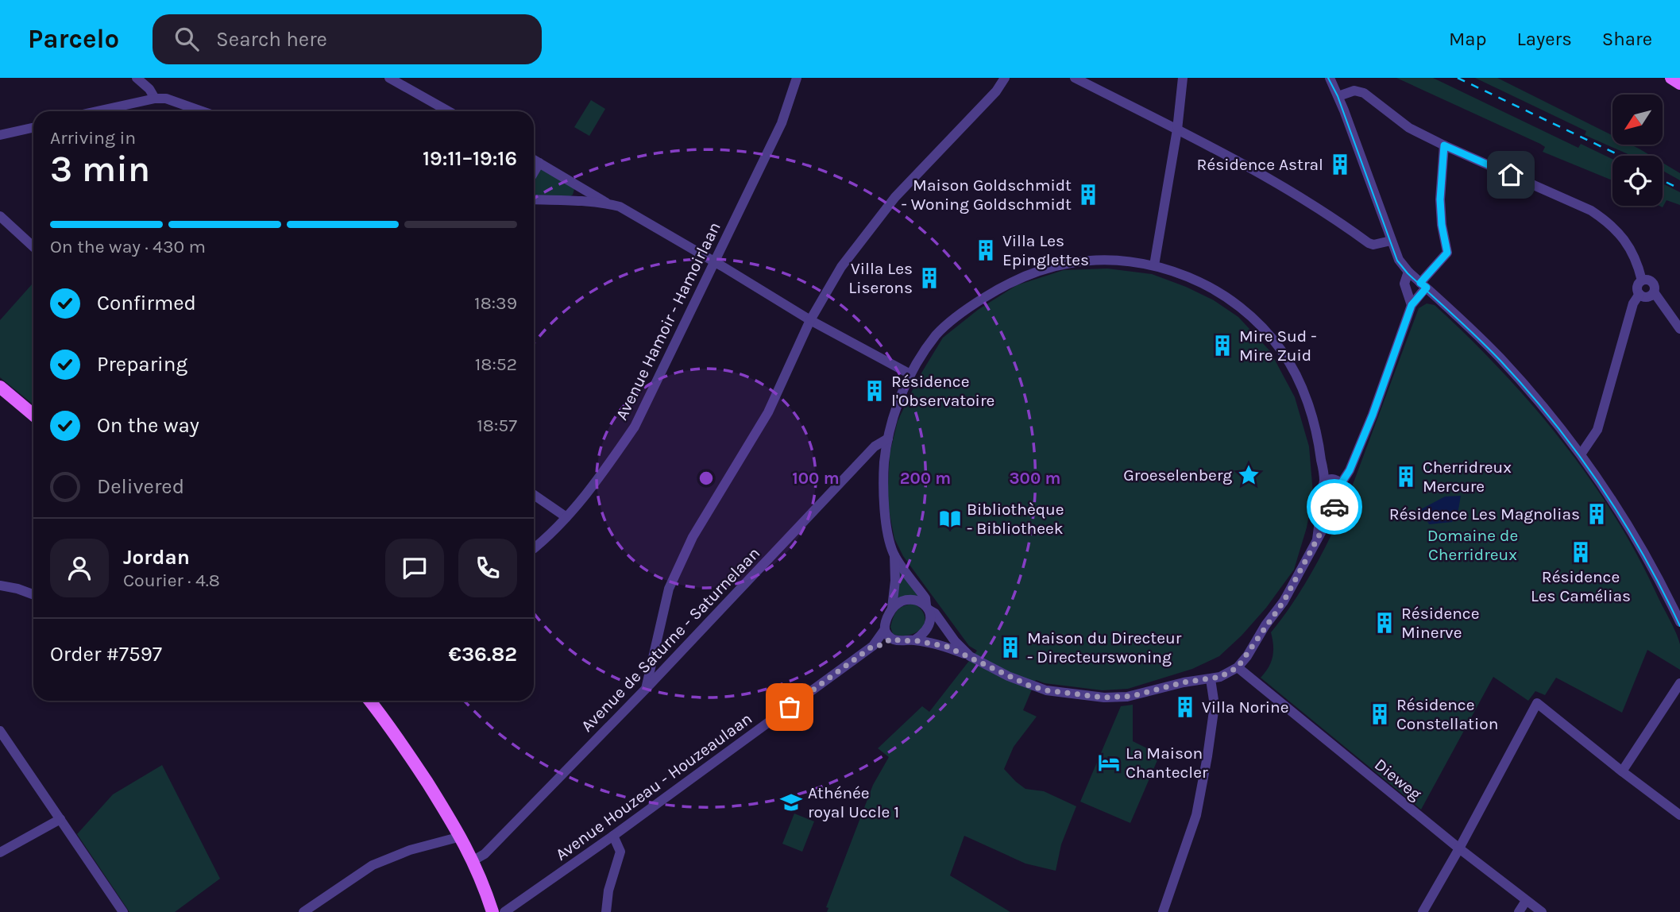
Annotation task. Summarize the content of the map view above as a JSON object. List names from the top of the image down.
{
  "streets": {
    "street": [
      "Avenue Hamoir - Hamoirlaan",
      "Avenue de Saturne - Saturnelaan",
      "Dieweg",
      "Avenue Houzeau - Houzeaulaan"
    ]
  },
  "parks": ["Domaine de Cherridreux"],
  "places": {
    "building": [
      "Résidence Astral",
      "Maison Goldschmidt - Woning Goldschmidt",
      "Villa Les Epinglettes",
      "Villa Les Liserons",
      "Mire Sud - Mire Zuid",
      "Résidence l'Observatoire",
      "Cherridreux Mercure",
      "Résidence Les Magnolias",
      "Résidence Les Camélias",
      "Résidence Minerve",
      "Maison du Directeur - Directeurswoning",
      "Villa Norine",
      "Résidence Constellation"
    ],
    "place": ["Groeselenberg"],
    "library": ["Bibliothèque - Bibliotheek"],
    "hotel": ["La Maison Chantecler"],
    "school or university": ["Athénée royal Uccle 1"]
  },
  "north": "bottom left",
  "page": {
    "header": "Parcelo",
    "search": "Search here",
    "nav": ["Map", "Layers", "Share"],
    "heading": ["3 min", "Arriving in", "19:11–19:16"],
    "panel": [
      "Jordan",
      "Courier · 4.8",
      "Order #7597",
      "€36.82"
    ],
    "bar": "On the way · 430 m",
    "list": [
      ["Confirmed", "18:39"],
      ["Preparing", "18:52"],
      ["On the way", "18:57"],
      "Delivered"
    ]
  },
  "rings": ["100 m", "200 m", "300 m"]
}
